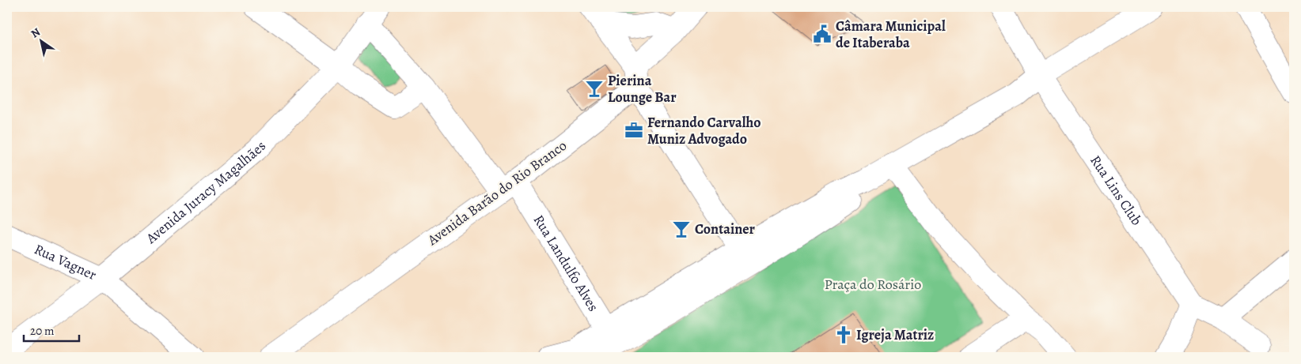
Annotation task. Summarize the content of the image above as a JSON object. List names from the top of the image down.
{
  "streets": {
    "street": [
      "Rua Lins Club",
      "Avenida Juracy Magalhães",
      "Avenida Barão do Rio Branco",
      "Rua Vagner",
      "Rua Landulfo Alves"
    ]
  },
  "crossings": [
    ["Avenida Juracy Magalhães", "Rua Vagner"],
    ["Avenida Juracy Magalhães", "Rua Landulfo Alves"],
    ["Avenida Barão do Rio Branco", "Rua Landulfo Alves"]
  ],
  "parks": ["Praça do Rosário"],
  "places": {
    "public building": ["Câmara Municipal de Itaberaba"],
    "bar": ["Pierina Lounge Bar", "Container"],
    "office": ["Fernando Carvalho Muniz Advogado"],
    "church": ["Igreja Matriz"]
  },
  "scale_bar": "20 m",
  "north": "top left"
}
